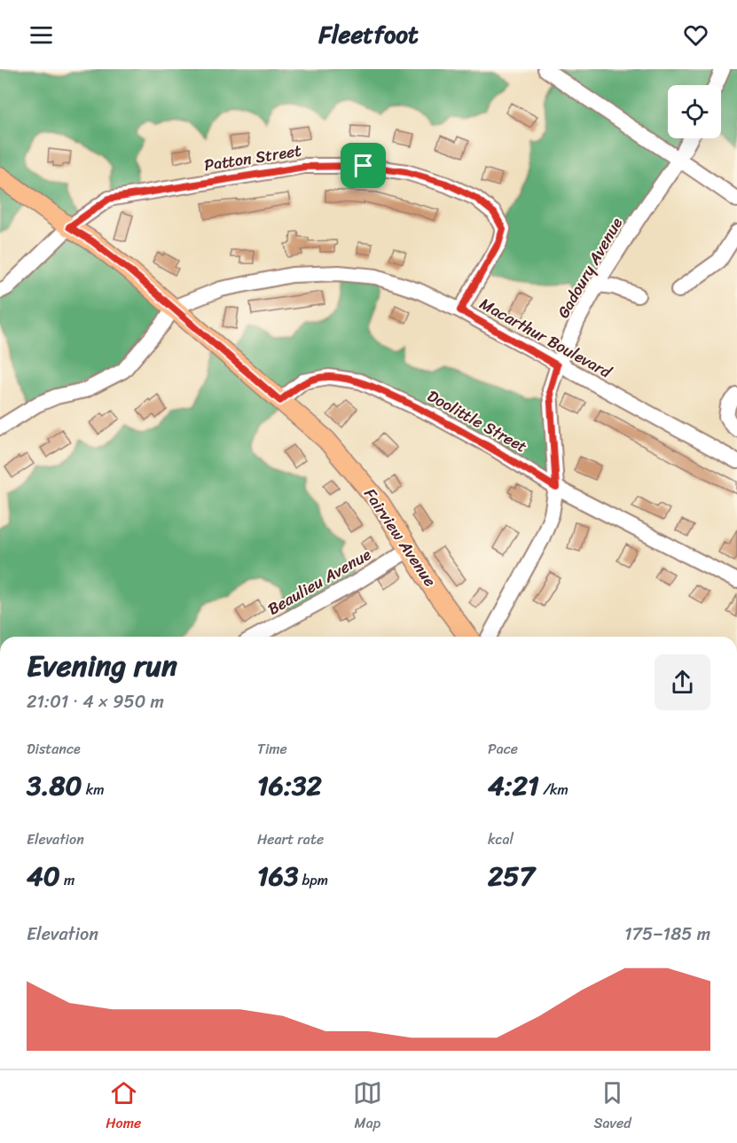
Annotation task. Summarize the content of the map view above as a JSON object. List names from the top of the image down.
{
  "streets": {
    "main road": ["Fairview Avenue"],
    "street": [
      "Patton Street",
      "Gadoury Avenue",
      "Macarthur Boulevard",
      "Doolittle Street",
      "Beaulieu Avenue"
    ]
  },
  "crossings": [
    ["Patton Street", "Macarthur Boulevard"],
    ["Patton Street", "Fairview Avenue"],
    ["Gadoury Avenue", "Macarthur Boulevard"],
    ["Gadoury Avenue", "Doolittle Street"],
    ["Macarthur Boulevard", "Fairview Avenue"],
    ["Doolittle Street", "Fairview Avenue"],
    ["Fairview Avenue", "Beaulieu Avenue"]
  ],
  "page": {
    "header": "Fleetfoot",
    "heading": ["Evening run", "21:01 · 4 × 950 m"],
    "stats": [
      ["Distance", "3.80 km"],
      ["Time", "16:32"],
      ["Pace", "4:21 /km"],
      ["Elevation", "40 m"],
      ["Heart rate", "163 bpm"],
      ["kcal", "257"]
    ],
    "chart": ["Elevation", "175–185 m"],
    "tabs": ["Home", "Map", "Saved"]
  }
}
